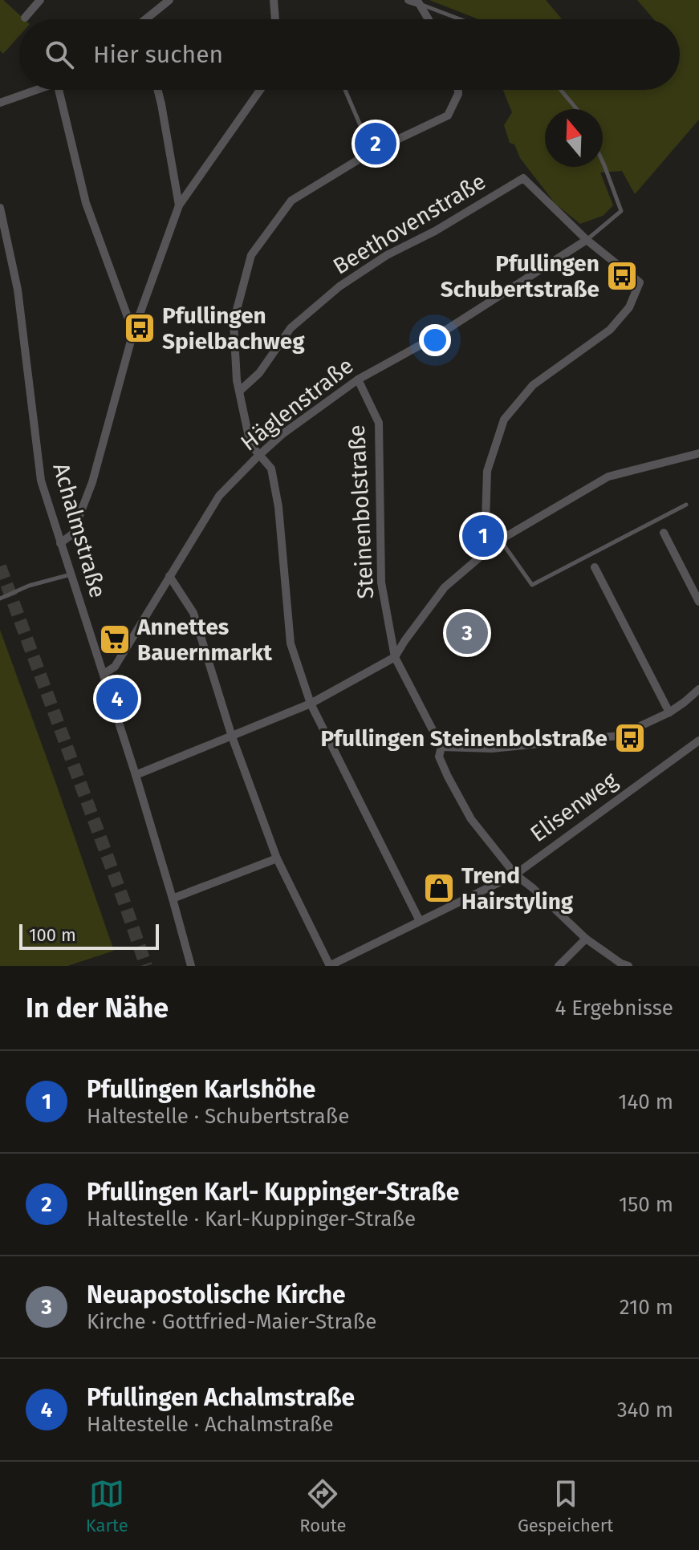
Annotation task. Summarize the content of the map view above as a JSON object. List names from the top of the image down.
{
  "streets": {
    "street": [
      "Beethovenstraße",
      "Häglenstraße",
      "Steinenbolstraße",
      "Achalmstraße",
      "Elisenweg"
    ]
  },
  "crossings": [
    ["Beethovenstraße", "Häglenstraße"],
    ["Häglenstraße", "Steinenbolstraße"],
    ["Häglenstraße", "Achalmstraße"],
    ["Steinenbolstraße", "Elisenweg"]
  ],
  "places": {
    "bus stop": ["Pfullingen Schubertstraße", "Pfullingen Spielbachweg", "Pfullingen Steinenbolstraße"],
    "supermarket": ["Annettes Bauernmarkt"],
    "shop": ["Trend Hairstyling"]
  },
  "scale_bar": "100 m",
  "north": "top",
  "page": {
    "search": "Hier suchen",
    "pins": [
      "2",
      "1",
      "3",
      "4"
    ],
    "scale": "100 m",
    "heading": ["In der Nähe", "4 Ergebnisse"],
    "list": [
      {
        "mark": "1",
        "name": "Pfullingen Karlshöhe",
        "note": "Haltestelle · Schubertstraße",
        "value": "140 m"
      },
      {
        "mark": "2",
        "name": "Pfullingen Karl- Kuppinger-Straße",
        "note": "Haltestelle · Karl-Kuppinger-Straße",
        "value": "150 m"
      },
      {
        "mark": "3",
        "name": "Neuapostolische Kirche",
        "note": "Kirche · Gottfried-Maier-Straße",
        "value": "210 m"
      },
      {
        "mark": "4",
        "name": "Pfullingen Achalmstraße",
        "note": "Haltestelle · Achalmstraße",
        "value": "340 m"
      }
    ],
    "nav": ["Karte", "Route", "Gespeichert"]
  }
}
